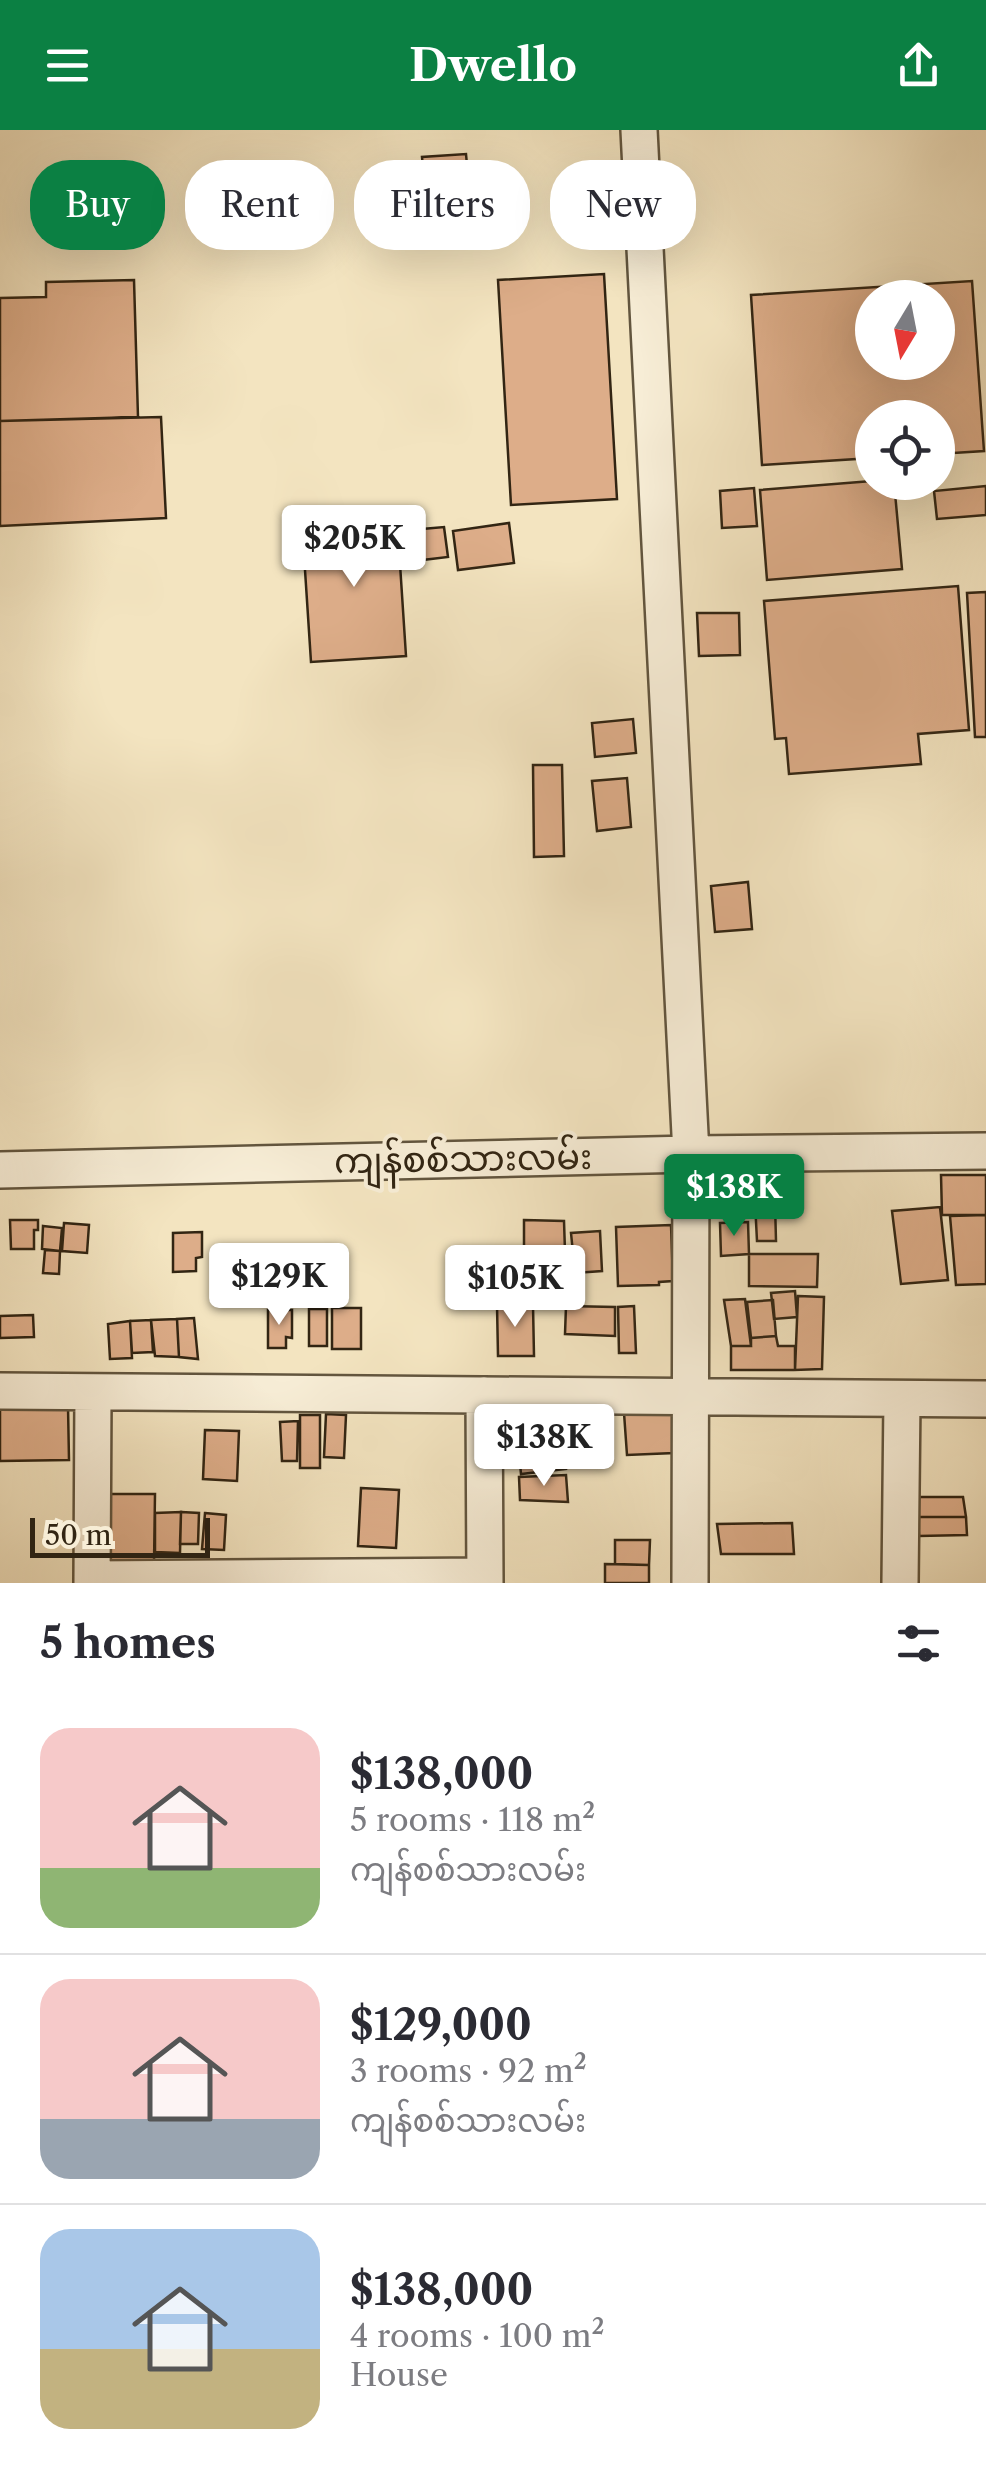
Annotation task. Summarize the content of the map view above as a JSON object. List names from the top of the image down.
{
  "streets": {
    "street": ["ကျန်စစ်သားလမ်း"]
  },
  "scale_bar": "50 m",
  "north": "bottom",
  "page": {
    "header": "Dwello",
    "chip": [
      "Buy",
      "Rent",
      "Filters",
      "New"
    ],
    "price": [
      "$205K",
      "$138K",
      "$129K",
      "$105K",
      "$138K"
    ],
    "scale": "50 m",
    "heading": "5 homes",
    "list": [
      {
        "name": "$138,000",
        "note": "5 rooms · 118 m² · ကျန်စစ်သားလမ်း"
      },
      {
        "name": "$129,000",
        "note": "3 rooms · 92 m² · ကျန်စစ်သားလမ်း"
      },
      {
        "name": "$138,000",
        "note": "4 rooms · 100 m² · House"
      }
    ]
  }
}
